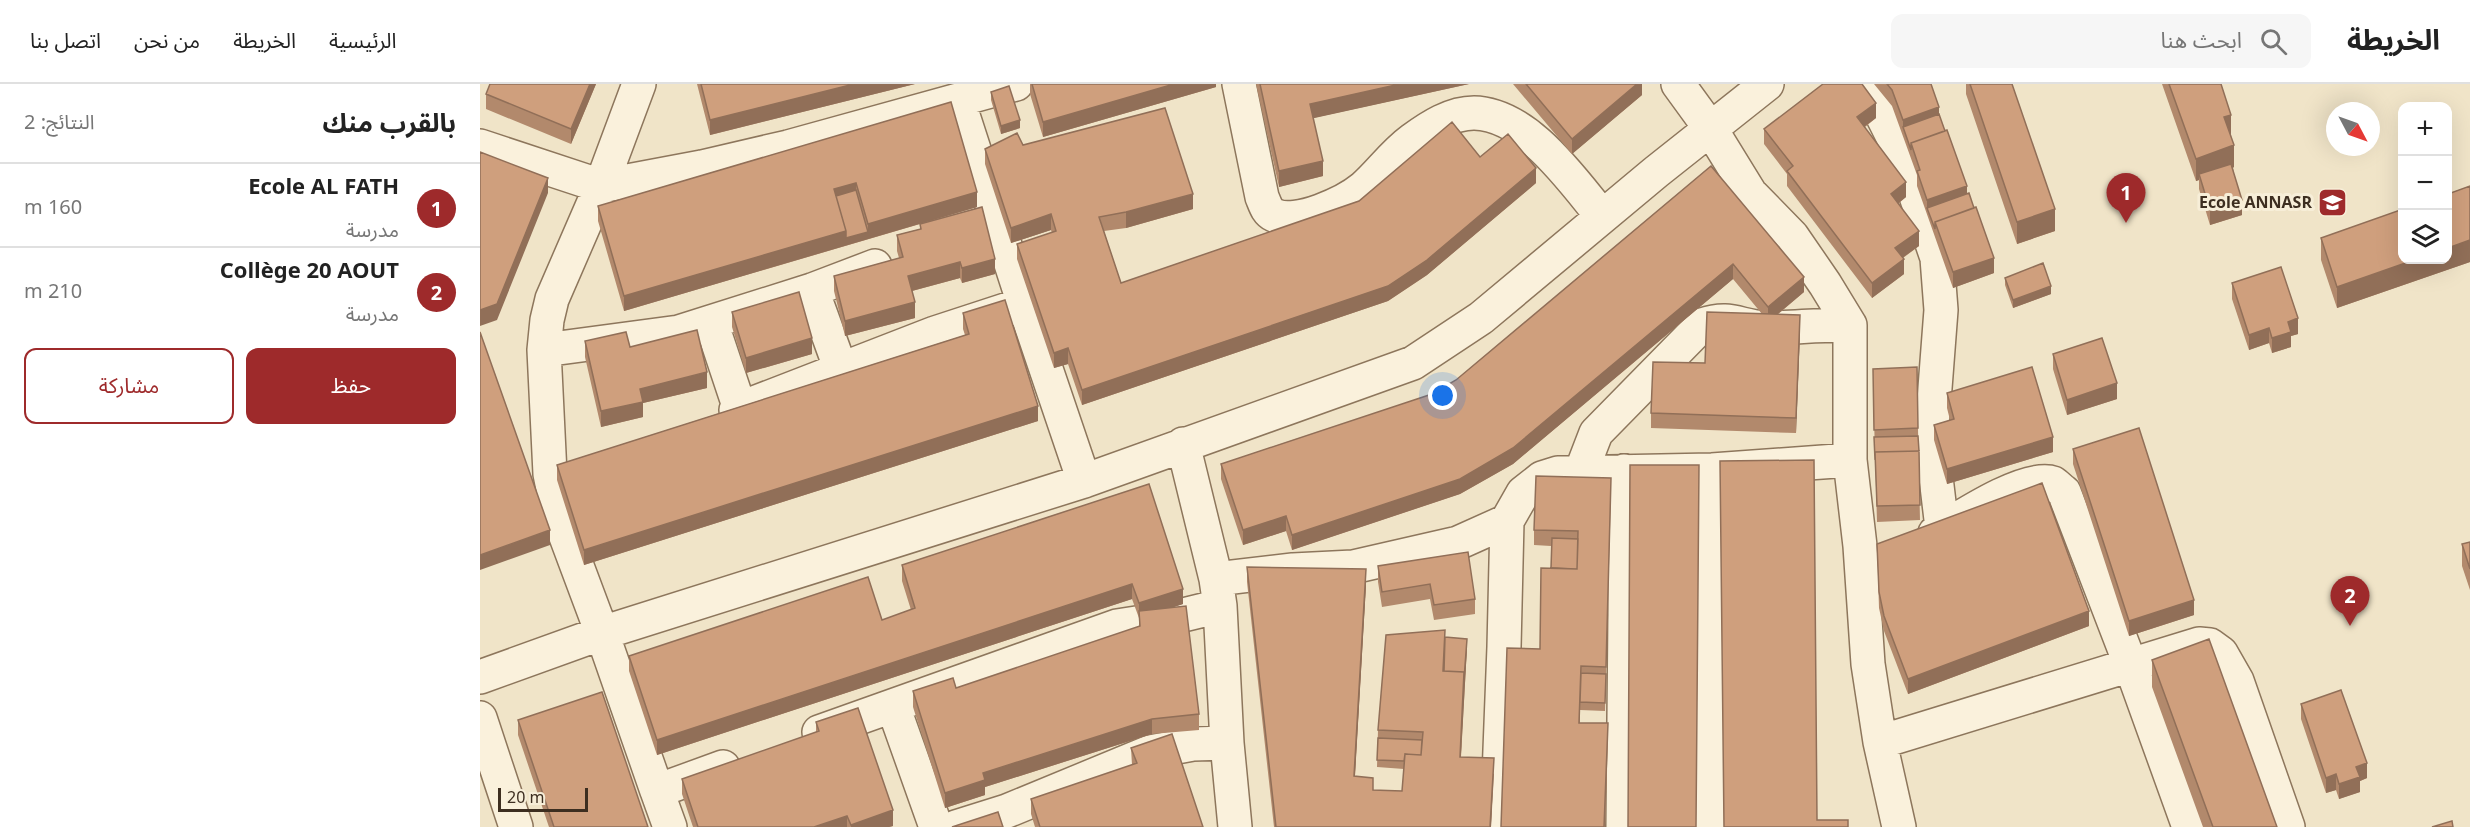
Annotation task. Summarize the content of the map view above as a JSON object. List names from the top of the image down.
{
  "places": {
    "school or university": ["Ecole ANNASR"]
  },
  "scale_bar": "20 m",
  "north": "bottom right",
  "page": {
    "header": "الخريطة",
    "search": "ابحث هنا",
    "nav": [
      "الرئيسية",
      "الخريطة",
      "من نحن",
      "اتصل بنا"
    ],
    "heading": ["بالقرب منك", "النتائج: 2"],
    "map_buttons": ["+", "−"],
    "list": [
      {
        "mark": "1",
        "name": "Ecole AL FATH",
        "note": "مدرسة",
        "value": "160 m"
      },
      {
        "mark": "2",
        "name": "Collège 20 AOUT",
        "note": "مدرسة",
        "value": "210 m"
      }
    ],
    "pins": ["1", "2"],
    "buttons": ["حفظ", "مشاركة"],
    "scale": "20 m"
  }
}
